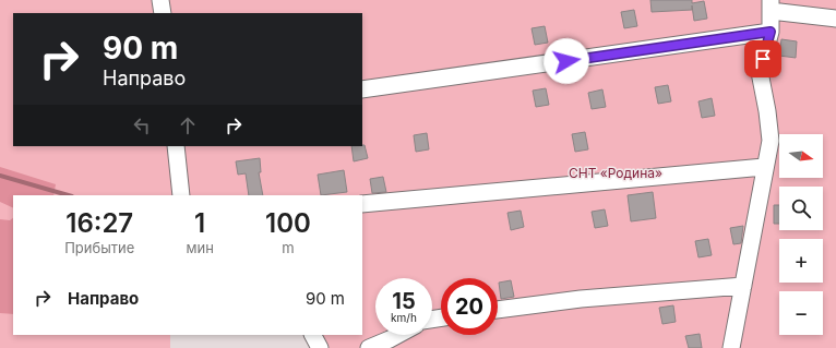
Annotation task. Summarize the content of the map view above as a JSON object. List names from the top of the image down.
{
  "parks": ["СНТ «Родина»"],
  "north": "right",
  "page": {
    "turn": ["90 m", "Направо"],
    "map_buttons": ["+", "−"],
    "eta": [
      "16:27",
      "Прибытие",
      "1",
      "мин",
      "100",
      "m"
    ],
    "list": [
      {
        "name": "Направо",
        "value": "90 m"
      }
    ],
    "speed": "15 km/h",
    "limit": "20"
  }
}
